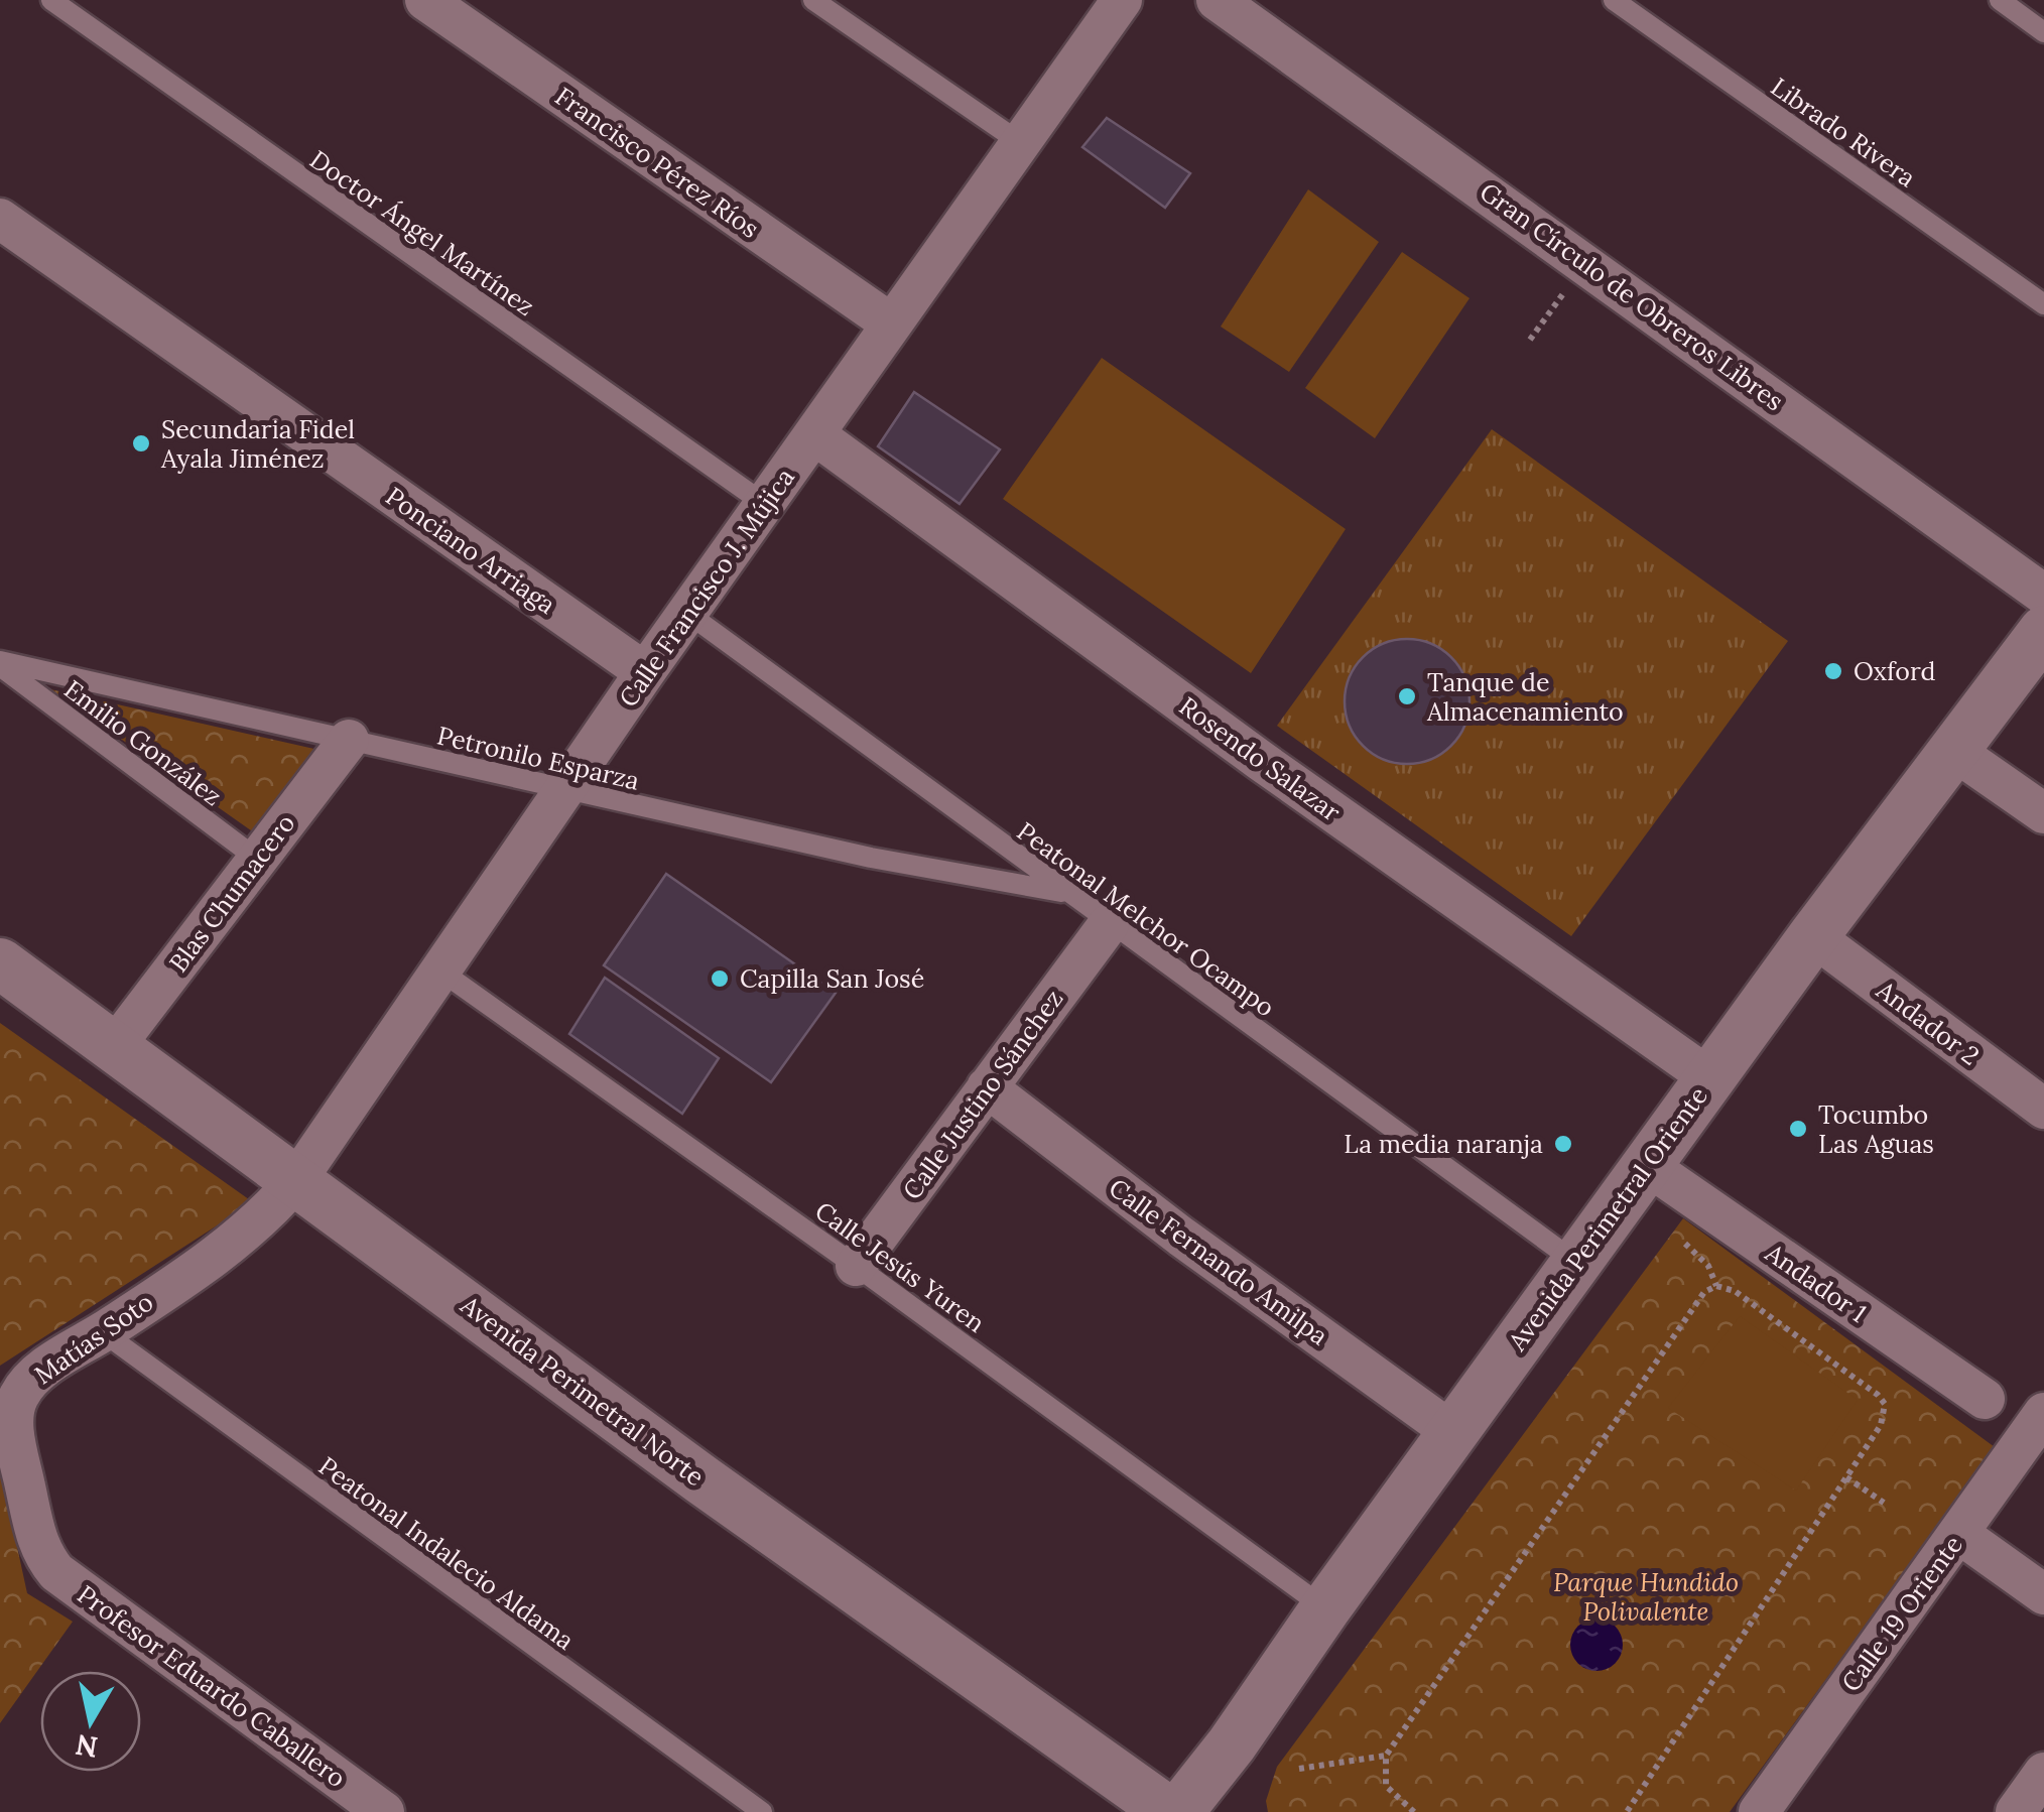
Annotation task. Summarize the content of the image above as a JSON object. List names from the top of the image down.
{
  "streets": {
    "street": [
      "Francisco Pérez Ríos",
      "Gran Círculo de Obreros Libres",
      "Ponciano Arriaga",
      "Calle Francisco J. Mújica",
      "Rosendo Salazar",
      "Blas Chumacero",
      "Andador 2",
      "Calle Justino Sánchez",
      "Avenida Perimetral Oriente",
      "Calle Fernando Amilpa",
      "Andador 1",
      "Matías Soto",
      "Avenida Perimetral Norte",
      "Calle 19 Oriente",
      "Profesor Eduardo Caballero"
    ],
    "lane": [
      "Librado Rivera",
      "Doctor Ángel Martínez",
      "Emilio González",
      "Petronilo Esparza",
      "Peatonal Melchor Ocampo",
      "Calle Jesús Yuren",
      "Peatonal Indalecio Aldama"
    ]
  },
  "crossings": [
    ["Francisco Pérez Ríos", "Calle Francisco J. Mújica"],
    ["Doctor Ángel Martínez", "Calle Francisco J. Mújica"],
    ["Ponciano Arriaga", "Calle Francisco J. Mújica"],
    ["Calle Francisco J. Mújica", "Petronilo Esparza"],
    ["Calle Francisco J. Mújica", "Rosendo Salazar"],
    ["Calle Francisco J. Mújica", "Peatonal Melchor Ocampo"],
    ["Calle Francisco J. Mújica", "Calle Jesús Yuren"],
    ["Calle Francisco J. Mújica", "Matías Soto"],
    ["Calle Francisco J. Mújica", "Avenida Perimetral Norte"],
    ["Emilio González", "Petronilo Esparza"],
    ["Emilio González", "Blas Chumacero"],
    ["Petronilo Esparza", "Blas Chumacero"],
    ["Petronilo Esparza", "Peatonal Melchor Ocampo"],
    ["Rosendo Salazar", "Avenida Perimetral Oriente"],
    ["Blas Chumacero", "Avenida Perimetral Norte"],
    ["Peatonal Melchor Ocampo", "Calle Justino Sánchez"],
    ["Peatonal Melchor Ocampo", "Avenida Perimetral Oriente"],
    ["Andador 2", "Avenida Perimetral Oriente"],
    ["Calle Justino Sánchez", "Calle Fernando Amilpa"],
    ["Calle Justino Sánchez", "Calle Jesús Yuren"],
    ["Avenida Perimetral Oriente", "Calle Fernando Amilpa"],
    ["Avenida Perimetral Oriente", "Calle Jesús Yuren"],
    ["Avenida Perimetral Oriente", "Andador 1"],
    ["Matías Soto", "Avenida Perimetral Norte"],
    ["Matías Soto", "Peatonal Indalecio Aldama"],
    ["Matías Soto", "Profesor Eduardo Caballero"]
  ],
  "parks": ["Parque Hundido Polivalente"],
  "places": [
    "Secundaria Fidel Ayala Jiménez",
    "Oxford",
    "Tanque de Almacenamiento",
    "Capilla San José",
    "Tocumbo Las Aguas",
    "La media naranja"
  ],
  "north": "bottom"
}
